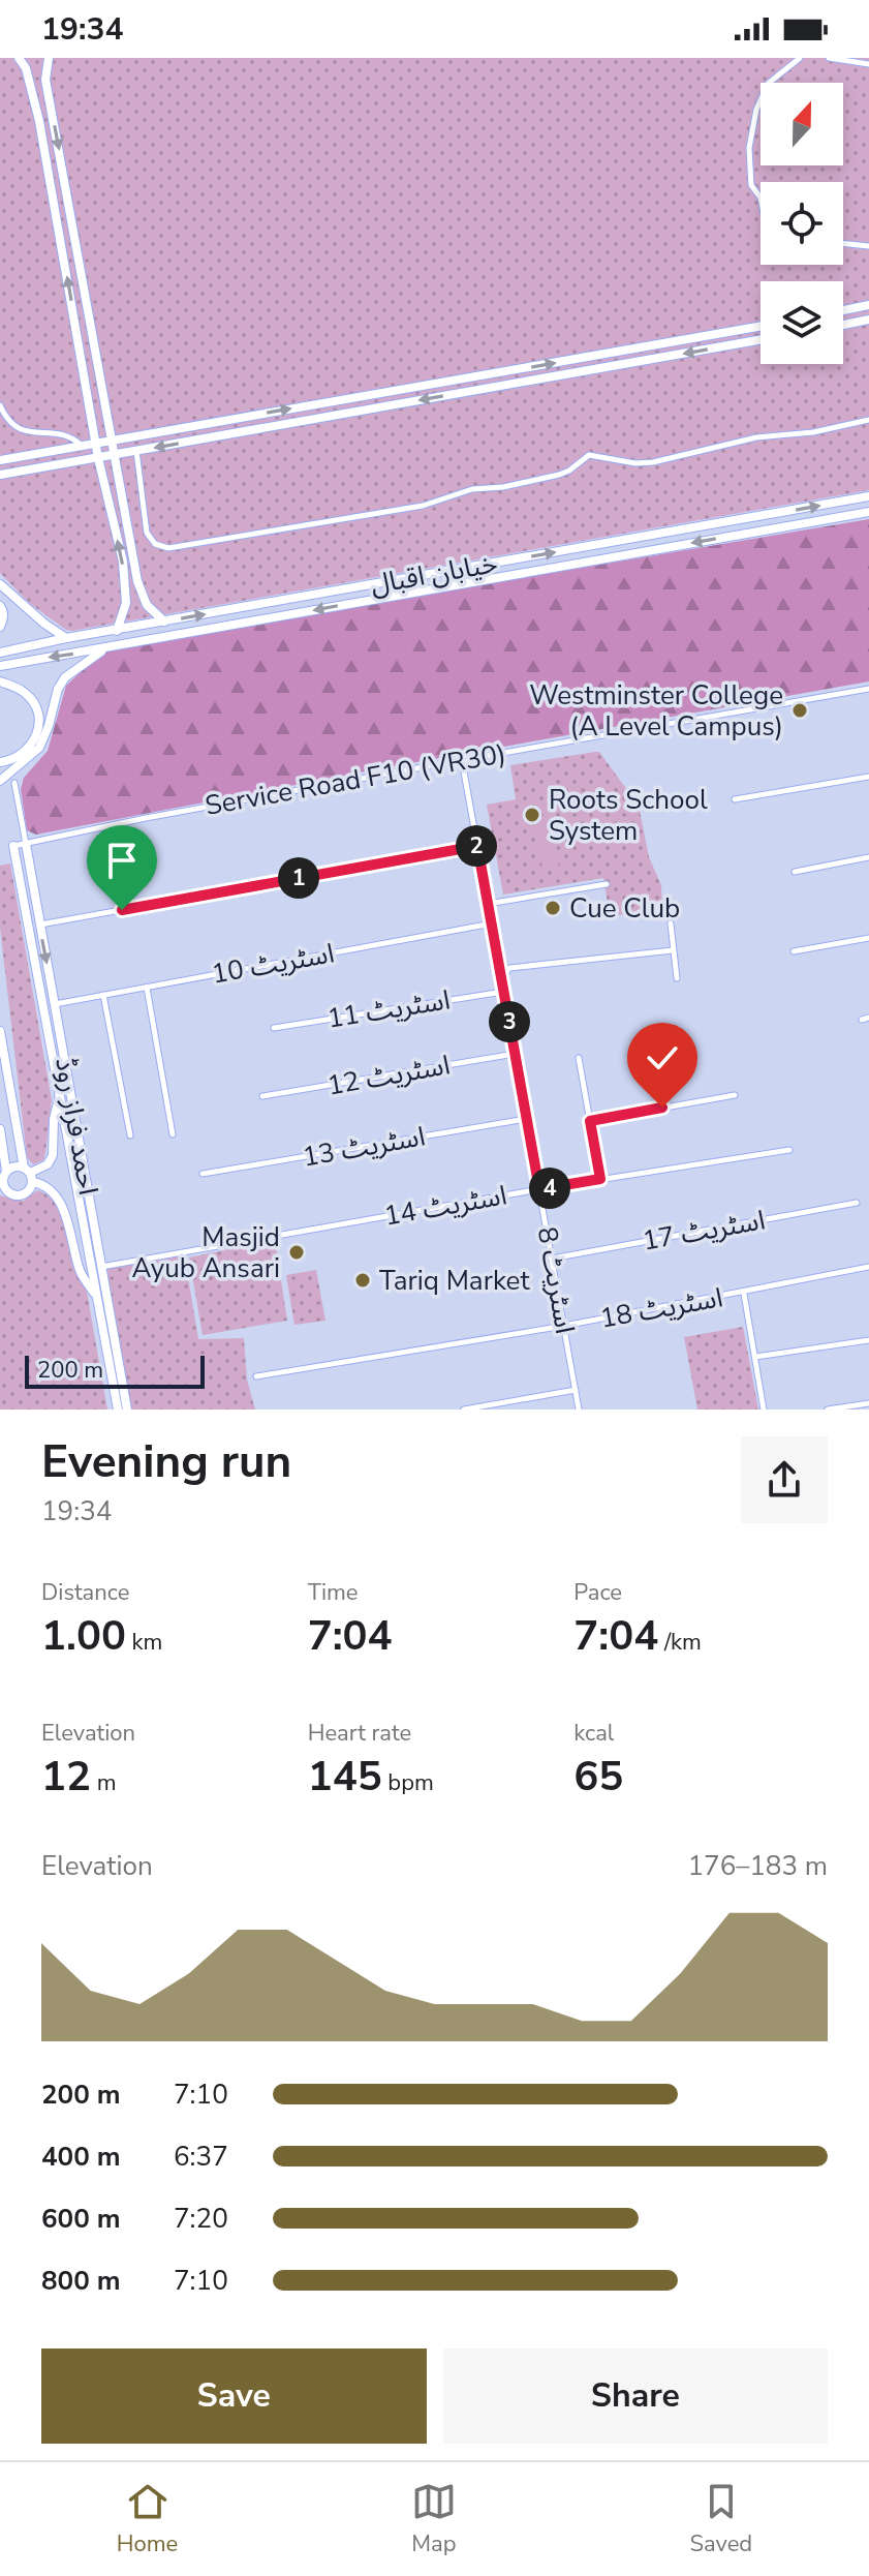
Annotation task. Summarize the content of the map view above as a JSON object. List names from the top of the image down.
{
  "streets": {
    "main road": ["خیابان اقبال", "احمد فراز روڈ"],
    "street": [
      "Service Road F10 (VR30)",
      "اسٹریٹ 10",
      "اسٹریٹ 11",
      "اسٹریٹ 12",
      "اسٹریٹ 13",
      "اسٹریٹ 14",
      "اسٹریٹ 17",
      "اسٹریٹ 8",
      "اسٹریٹ 18"
    ]
  },
  "crossings": [
    ["Service Road F10 (VR30)", "احمد فراز روڈ"],
    ["Service Road F10 (VR30)", "اسٹریٹ 8"],
    ["اسٹریٹ 10", "احمد فراز روڈ"],
    ["اسٹریٹ 10", "اسٹریٹ 8"],
    ["اسٹریٹ 11", "اسٹریٹ 8"],
    ["اسٹریٹ 12", "اسٹریٹ 8"],
    ["احمد فراز روڈ", "اسٹریٹ 14"],
    ["اسٹریٹ 13", "اسٹریٹ 8"],
    ["اسٹریٹ 14", "اسٹریٹ 8"],
    ["اسٹریٹ 17", "اسٹریٹ 8"],
    ["اسٹریٹ 8", "اسٹریٹ 18"]
  ],
  "places": [
    "Westminster College (A Level Campus)",
    "Roots School System",
    "Cue Club",
    "Masjid Ayub Ansari",
    "Tariq Market"
  ],
  "scale_bar": "200 m",
  "north": "top",
  "page": {
    "status": "19:34",
    "pins": [
      "2",
      "1",
      "3",
      "4"
    ],
    "scale": "200 m",
    "heading": ["Evening run", "19:34"],
    "stats": [
      ["Distance", "1.00 km"],
      ["Time", "7:04"],
      ["Pace", "7:04 /km"],
      ["Elevation", "12 m"],
      ["Heart rate", "145 bpm"],
      ["kcal", "65"]
    ],
    "chart": ["Elevation", "176–183 m"],
    "list": [
      {
        "name": "200 m",
        "note": "7:10"
      },
      {
        "name": "400 m",
        "note": "6:37"
      },
      {
        "name": "600 m",
        "note": "7:20"
      },
      {
        "name": "800 m",
        "note": "7:10"
      }
    ],
    "buttons": ["Save", "Share"],
    "tabs": ["Home", "Map", "Saved"]
  }
}
